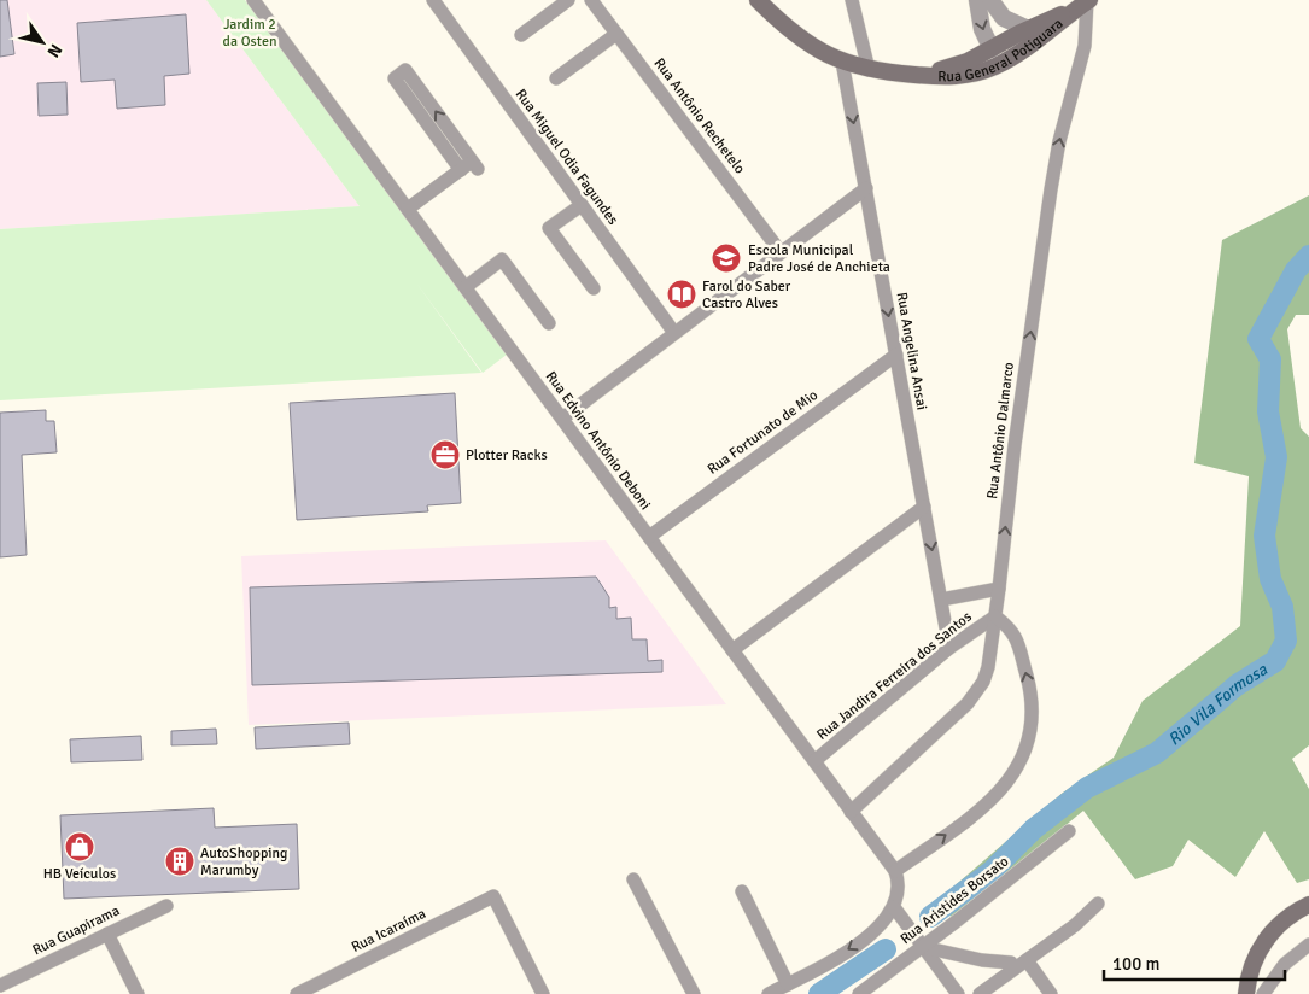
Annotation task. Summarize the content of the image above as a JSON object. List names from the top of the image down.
{
  "streets": {
    "main road": ["Rua General Potiguara"],
    "street": [
      "Rua Antônio Rechetelo",
      "Rua Miguel Odia Fagundes",
      "Rua Angelina Ansai",
      "Rua Antônio Dalmarco",
      "Rua Fortunato de Mio",
      "Rua Edvino Antônio Deboni",
      "Rua Jandira Ferreira dos Santos",
      "Rua Aristides Borsato",
      "Rua Guapirama",
      "Rua Icaraíma"
    ]
  },
  "crossings": [
    ["Rua General Potiguara", "Rua Angelina Ansai"],
    ["Rua General Potiguara", "Rua Antônio Dalmarco"],
    ["Rua Angelina Ansai", "Rua Fortunato de Mio"],
    ["Rua Angelina Ansai", "Rua Jandira Ferreira dos Santos"],
    ["Rua Antônio Dalmarco", "Rua Edvino Antônio Deboni"],
    ["Rua Antônio Dalmarco", "Rua Jandira Ferreira dos Santos"],
    ["Rua Fortunato de Mio", "Rua Edvino Antônio Deboni"],
    ["Rua Edvino Antônio Deboni", "Rua Jandira Ferreira dos Santos"]
  ],
  "one_way": ["Rua Angelina Ansai", "Rua Antônio Dalmarco"],
  "water": ["Rio Vila Formosa"],
  "parks": ["Jardim 2 da Osten"],
  "places": {
    "school or university": ["Escola Municipal Padre José de Anchieta"],
    "library": ["Farol do Saber Castro Alves"],
    "office": ["Plotter Racks"],
    "shop": ["HB Veículos"],
    "building": ["AutoShopping Marumby"]
  },
  "scale_bar": "100 m",
  "north": "bottom right"
}
